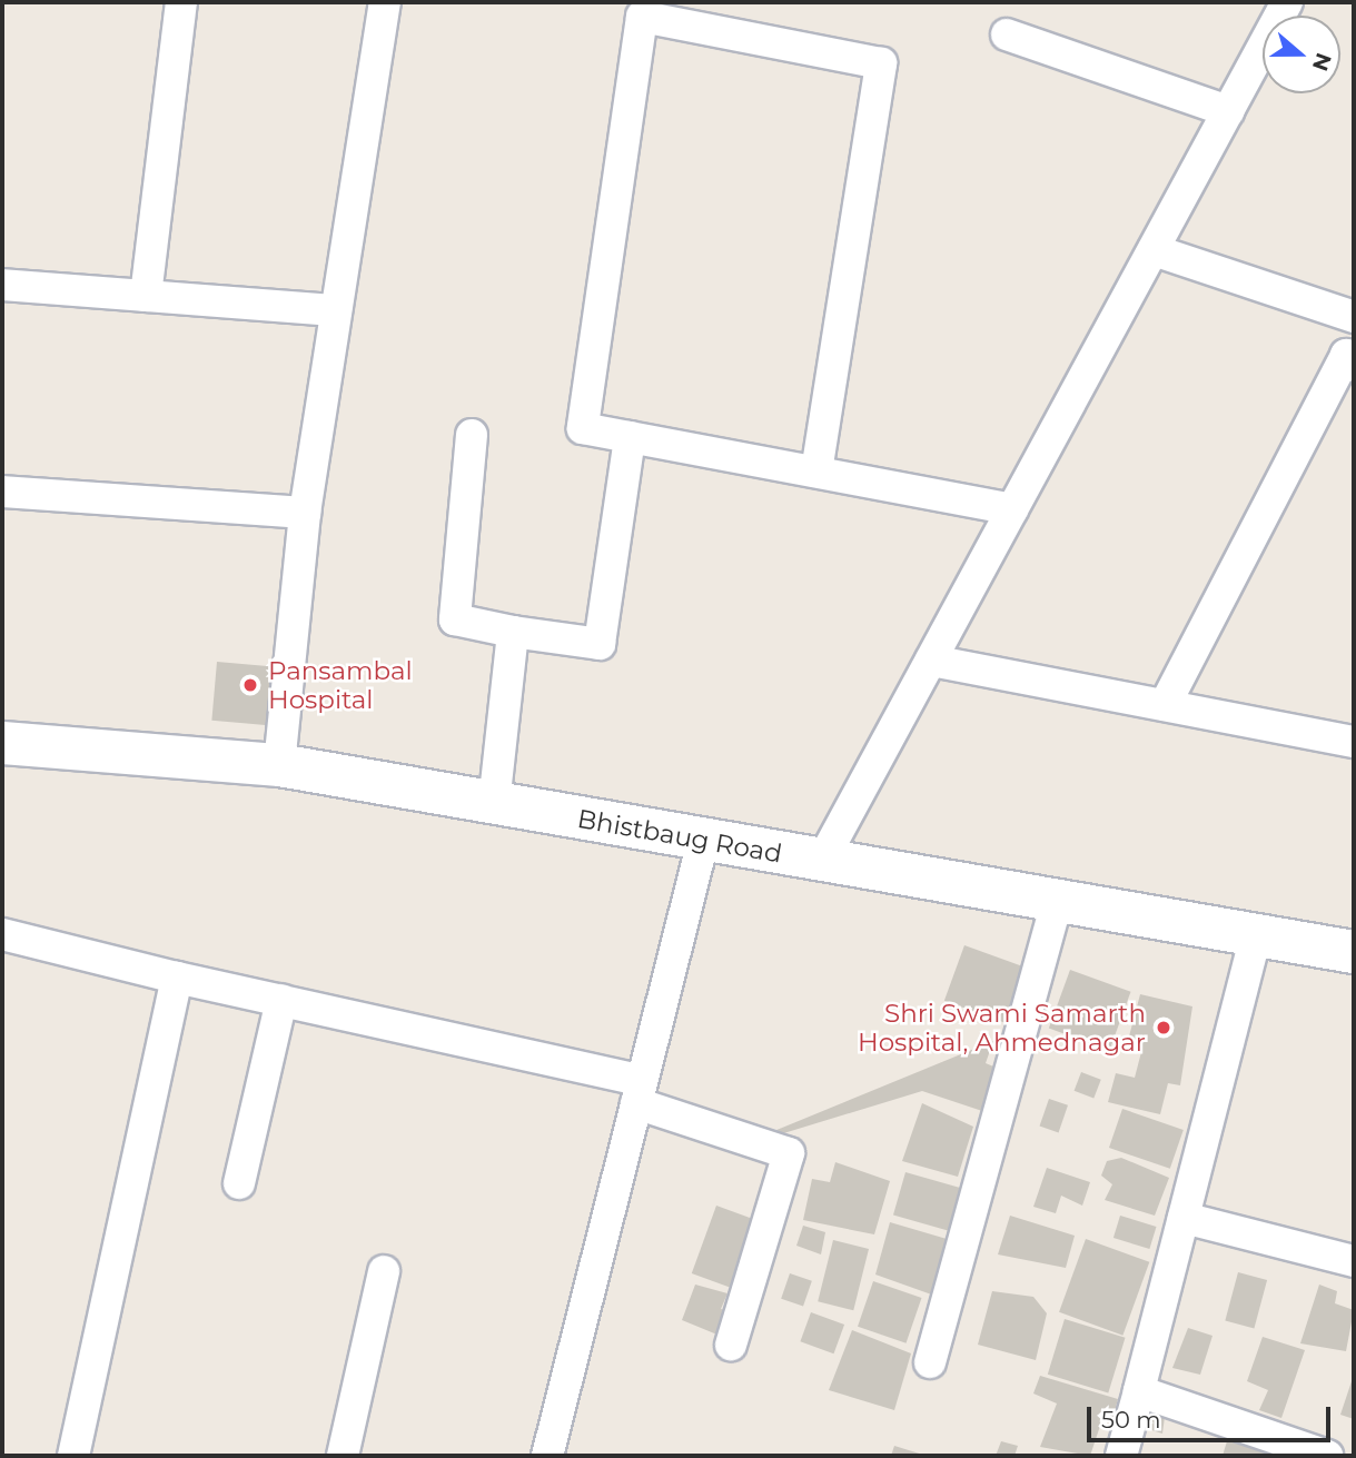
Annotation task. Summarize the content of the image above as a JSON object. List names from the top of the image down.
{
  "streets": {
    "street": ["Bhistbaug Road"]
  },
  "places": ["Pansambal Hospital", "Shri Swami Samarth Hospital, Ahmednagar"],
  "scale_bar": "50 m",
  "north": "right"
}
